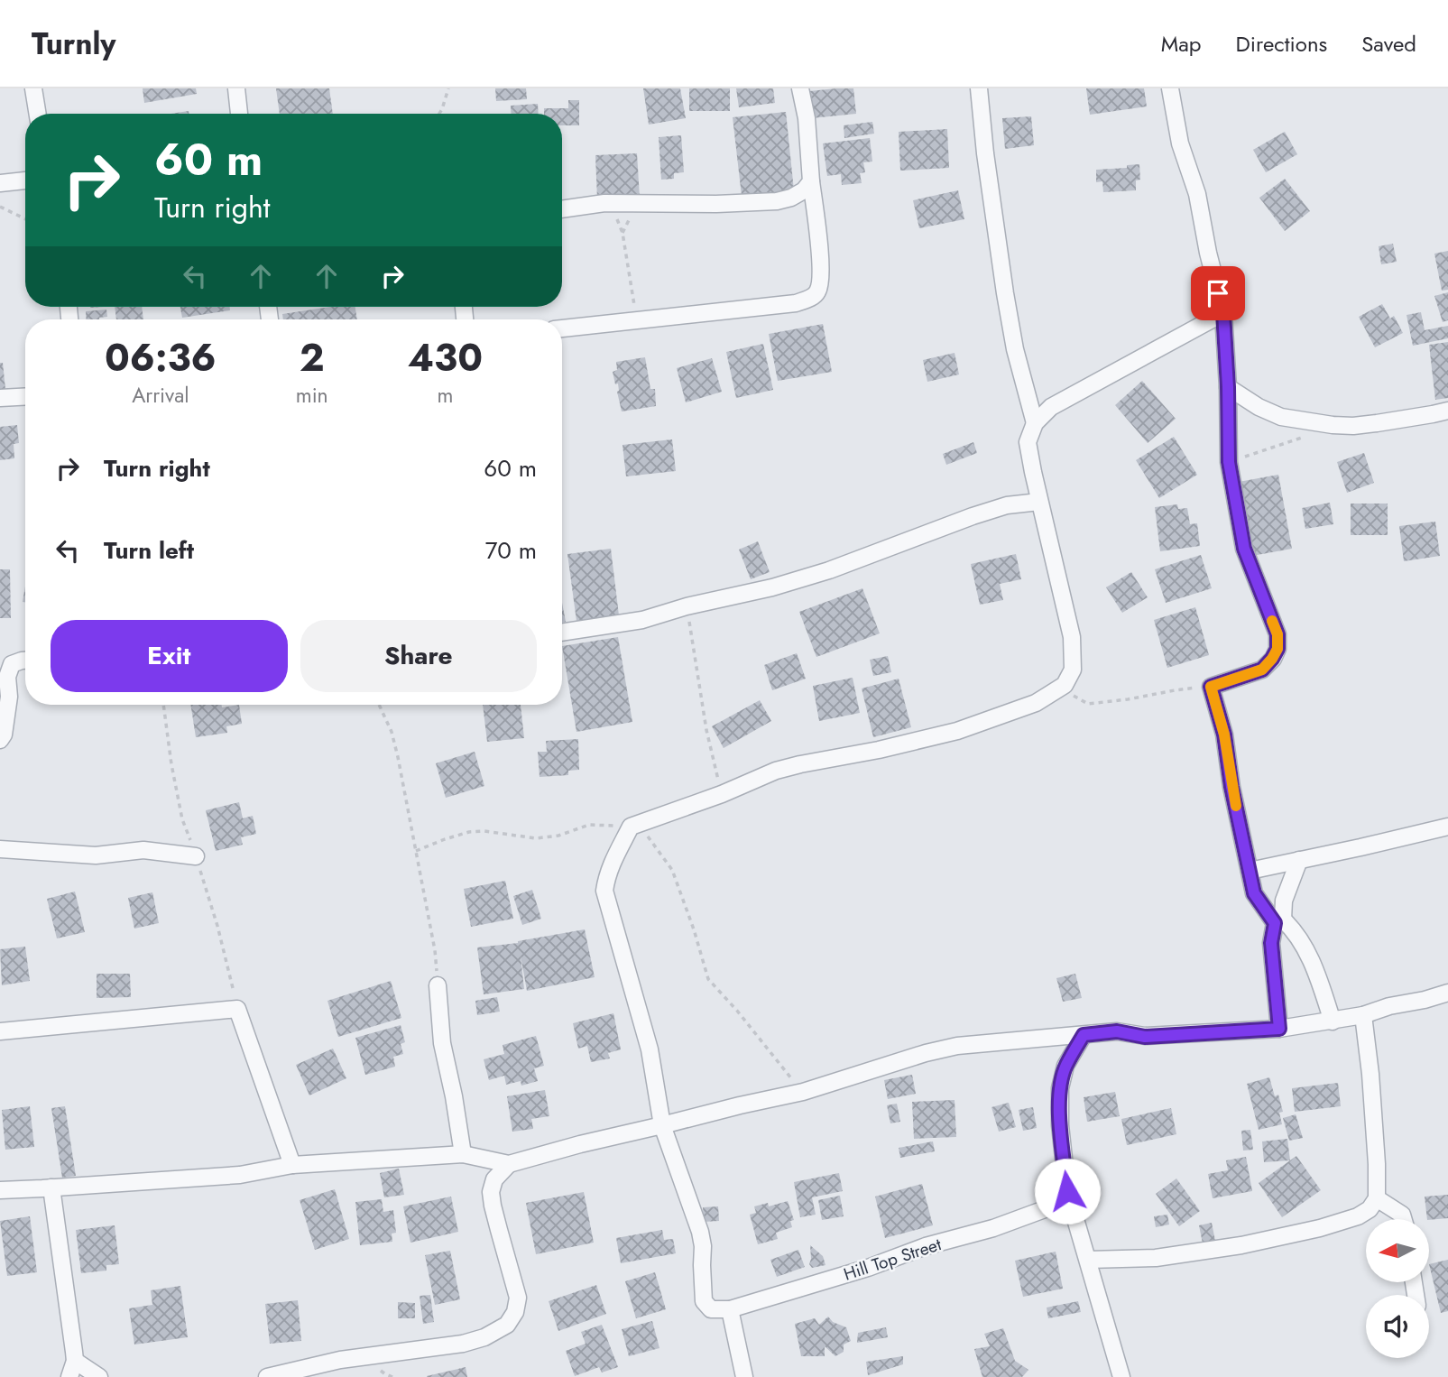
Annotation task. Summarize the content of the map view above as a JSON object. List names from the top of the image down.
{
  "streets": {
    "street": ["Hill Top Street"]
  },
  "north": "left",
  "page": {
    "header": "Turnly",
    "nav": ["Map", "Directions", "Saved"],
    "turn": ["60 m", "Turn right"],
    "eta": [
      "06:36",
      "Arrival",
      "2",
      "min",
      "430",
      "m"
    ],
    "list": [
      {
        "name": "Turn right",
        "value": "60 m"
      },
      {
        "name": "Turn left",
        "value": "70 m"
      }
    ],
    "buttons": ["Exit", "Share"]
  }
}
